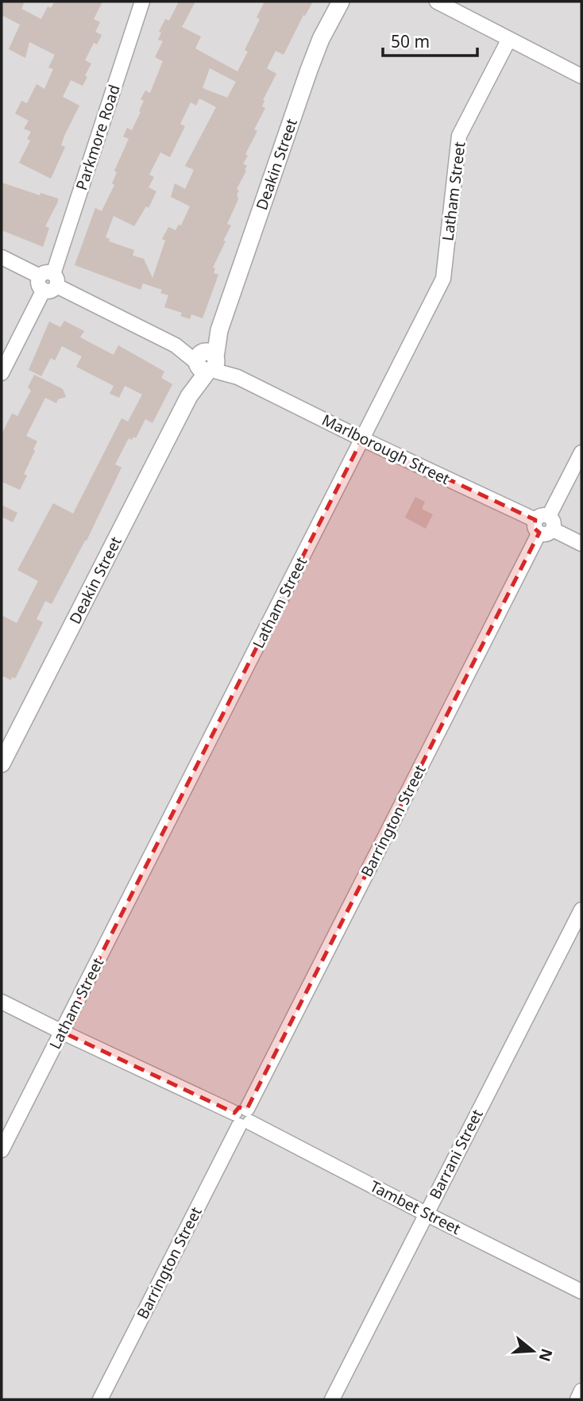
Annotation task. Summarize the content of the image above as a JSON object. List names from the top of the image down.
{
  "streets": {
    "street": [
      "Parkmore Road",
      "Deakin Street",
      "Latham Street",
      "Marlborough Street",
      "Barrington Street",
      "Barrani Street",
      "Tambet Street"
    ]
  },
  "crossings": [
    ["Parkmore Road", "Marlborough Street"],
    ["Deakin Street", "Marlborough Street"],
    ["Latham Street", "Marlborough Street"],
    ["Latham Street", "Tambet Street"],
    ["Marlborough Street", "Barrington Street"],
    ["Barrington Street", "Tambet Street"],
    ["Barrani Street", "Tambet Street"]
  ],
  "scale_bar": "50 m",
  "north": "right"
}
